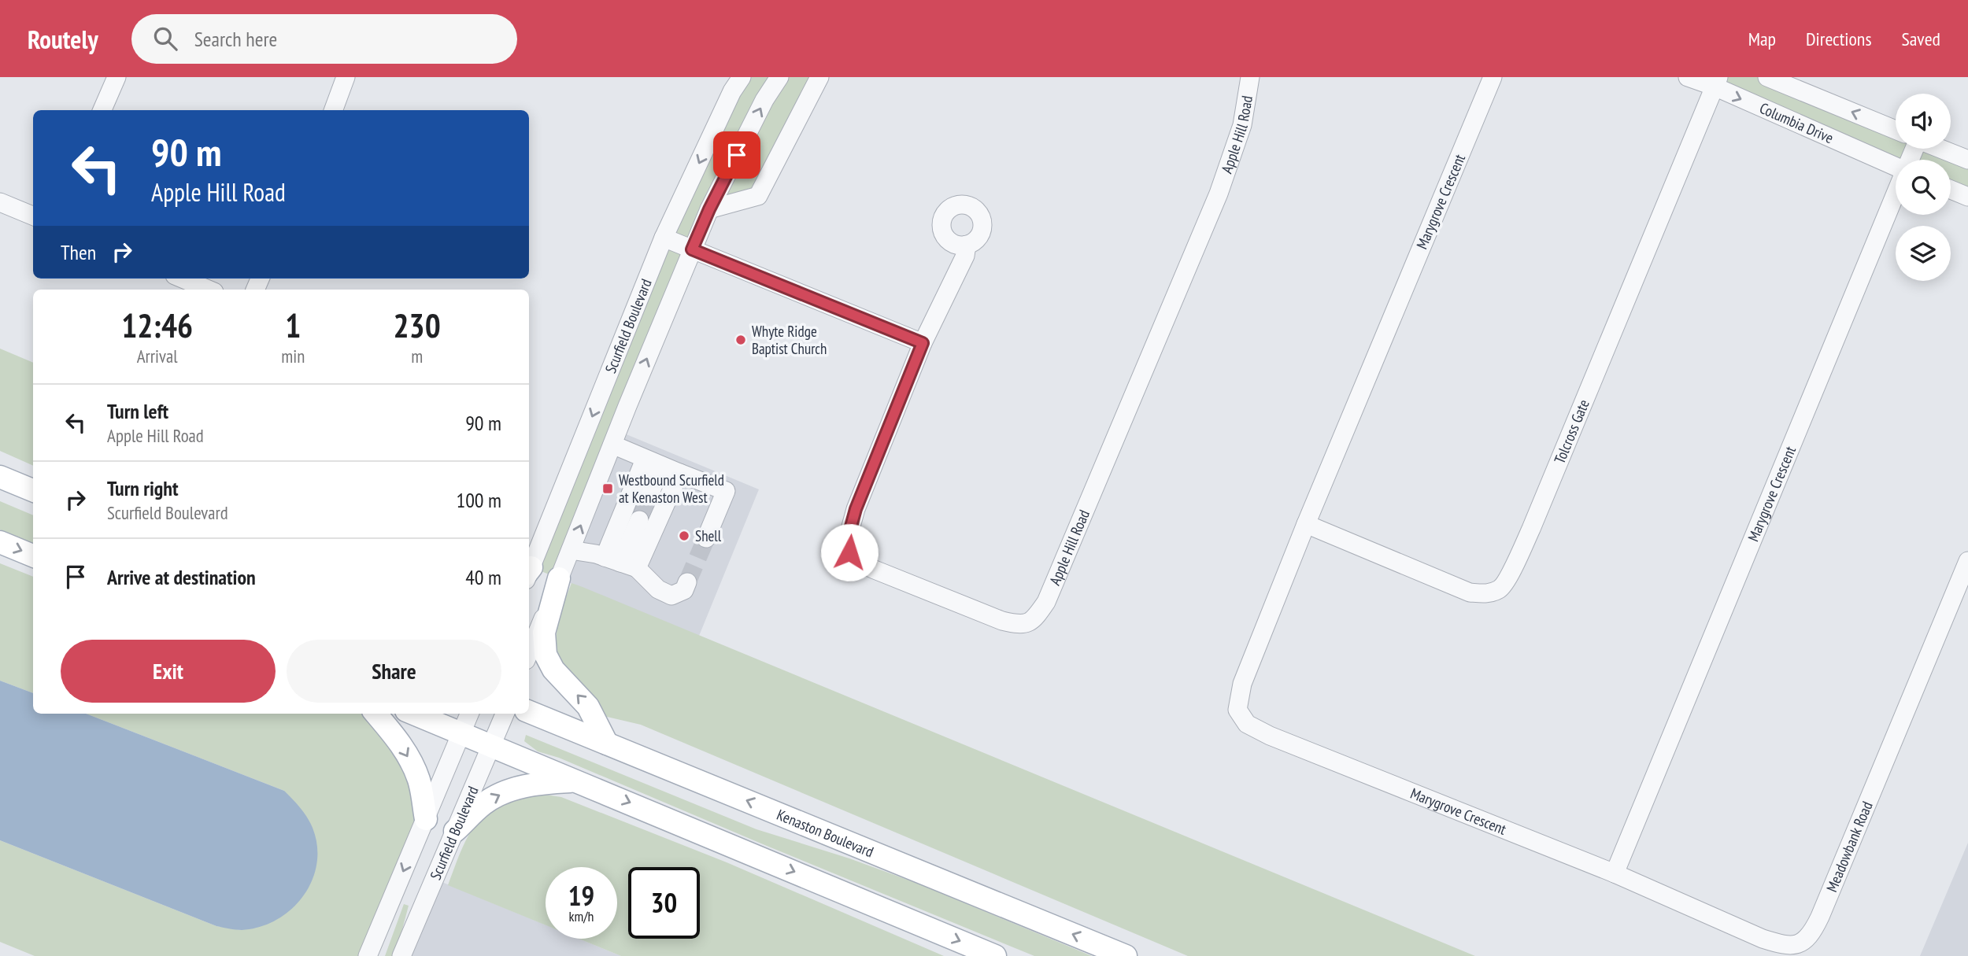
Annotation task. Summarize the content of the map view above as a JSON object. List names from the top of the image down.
{
  "streets": {
    "main road": ["Kenaston Boulevard"],
    "street": [
      "Columbia Drive",
      "Apple Hill Road",
      "Marygrove Crescent",
      "Scurfield Boulevard",
      "Tolcross Gate",
      "Meadowbank Road"
    ]
  },
  "crossings": [
    ["Columbia Drive", "Tolcross Gate"],
    ["Marygrove Crescent", "Tolcross Gate"],
    ["Marygrove Crescent", "Meadowbank Road"]
  ],
  "places": {
    "other": ["Whyte Ridge Baptist Church", "Shell"],
    "transit": ["Westbound Scurfield at Kenaston West"]
  },
  "page": {
    "header": "Routely",
    "search": "Search here",
    "nav": ["Map", "Directions", "Saved"],
    "turn": ["90 m", "Apple Hill Road"],
    "then": "Then",
    "eta": [
      "12:46",
      "Arrival",
      "1",
      "min",
      "230",
      "m"
    ],
    "list": [
      {
        "name": "Turn left",
        "note": "Apple Hill Road",
        "value": "90 m"
      },
      {
        "name": "Turn right",
        "note": "Scurfield Boulevard",
        "value": "100 m"
      },
      {
        "name": "Arrive at destination",
        "value": "40 m"
      }
    ],
    "buttons": ["Exit", "Share"],
    "speed": "19 km/h",
    "limit": "30"
  }
}
